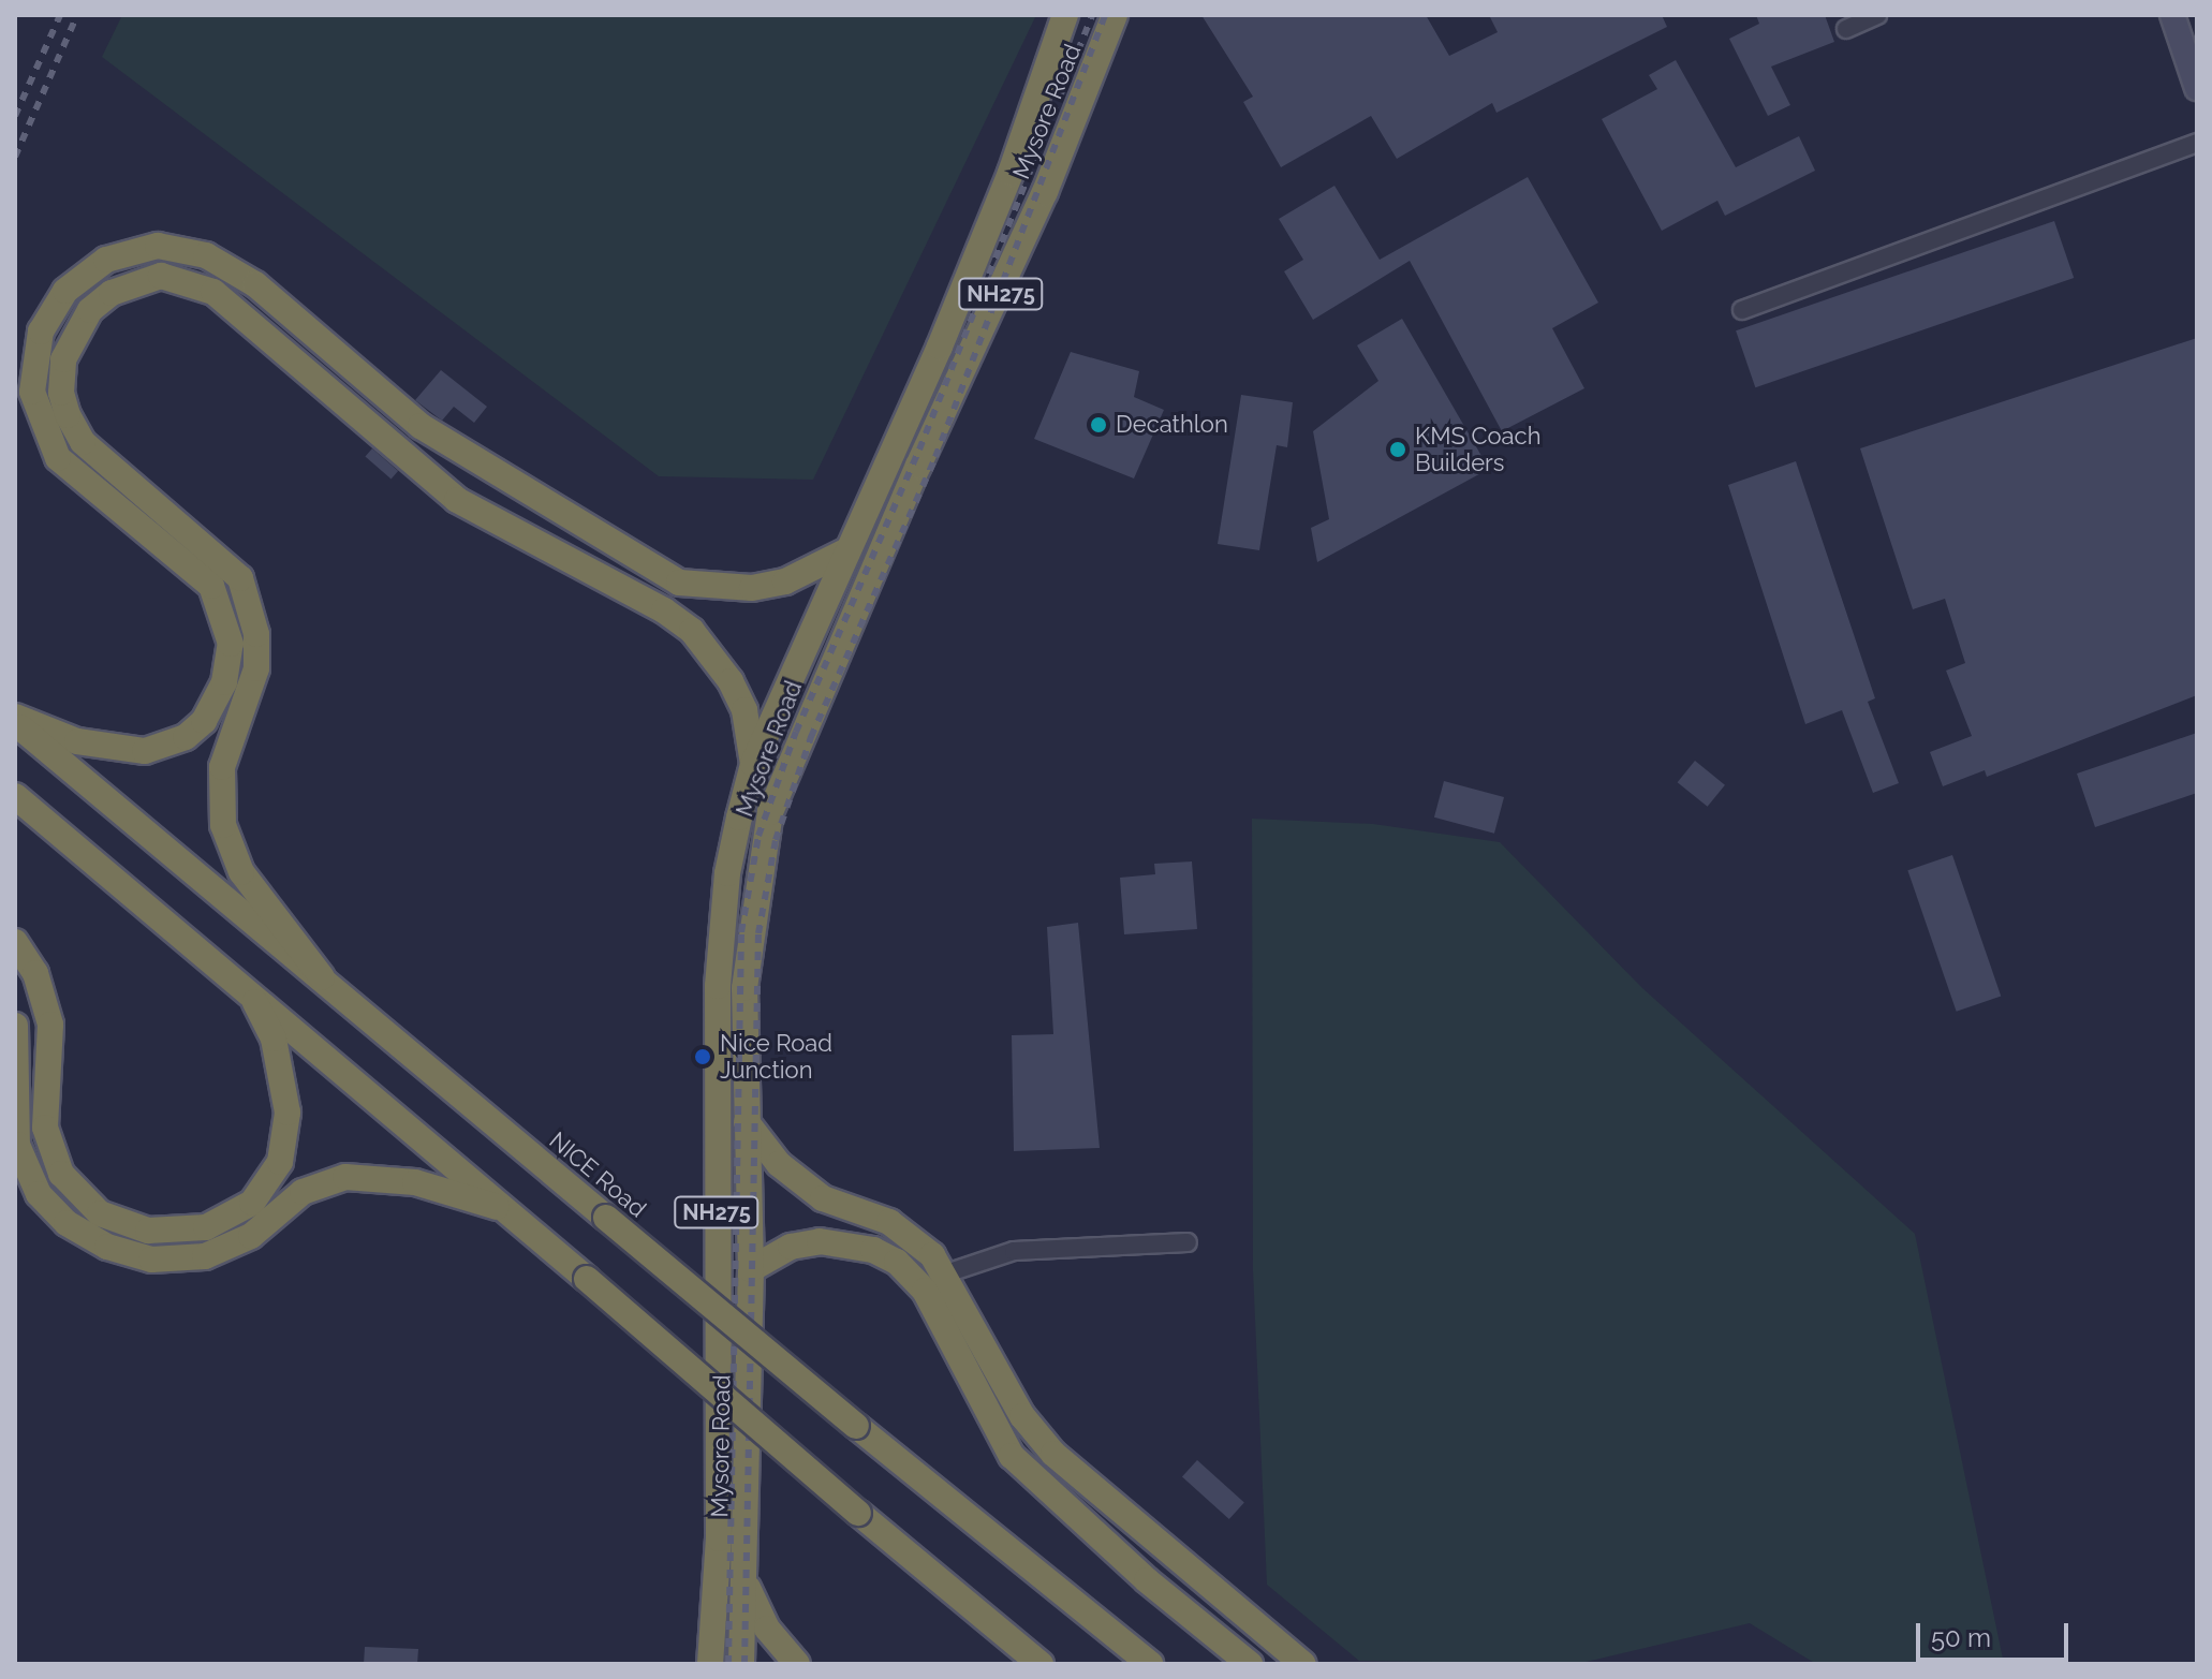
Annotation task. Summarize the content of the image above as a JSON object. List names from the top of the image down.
{
  "streets": {
    "highway": ["Mysore Road", "NH275", "NICE Road"]
  },
  "places": ["Decathlon", "KMS Coach Builders", "Nice Road Junction"],
  "scale_bar": "50 m"
}
